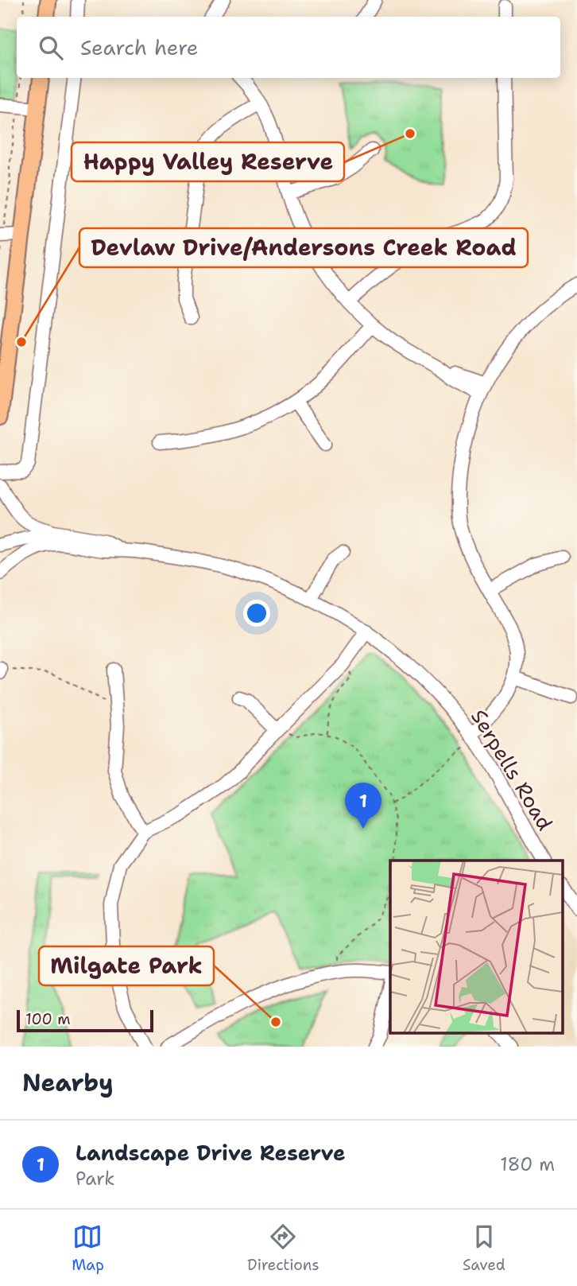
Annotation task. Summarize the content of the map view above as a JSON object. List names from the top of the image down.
{
  "streets": {
    "street": ["Serpells Road"]
  },
  "places": ["Happy Valley Reserve", "Devlaw Drive/Andersons Creek Road", "Milgate Park"],
  "scale_bar": "100 m",
  "page": {
    "search": "Search here",
    "pins": "1",
    "scale": "100 m",
    "heading": "Nearby",
    "list": [
      {
        "mark": "1",
        "name": "Landscape Drive Reserve",
        "note": "Park",
        "value": "180 m"
      }
    ],
    "nav": ["Map", "Directions", "Saved"]
  }
}
